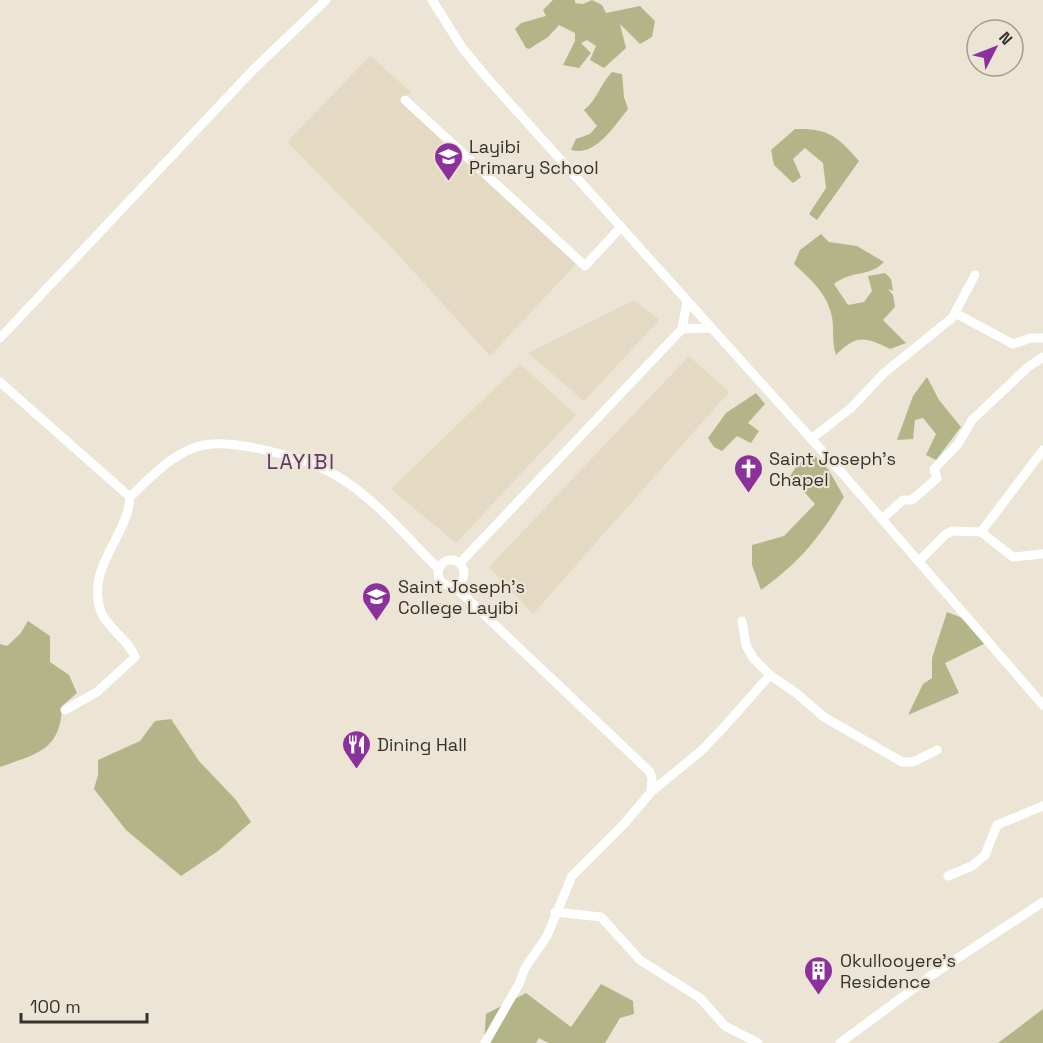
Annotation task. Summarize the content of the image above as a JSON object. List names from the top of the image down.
{
  "districts": ["LAYIBI"],
  "places": {
    "school or university": ["Layibi Primary School", "Saint Joseph's College Layibi"],
    "church": ["Saint Joseph's Chapel"],
    "restaurant": ["Dining Hall"],
    "building": ["Okullooyere's Residence"]
  },
  "scale_bar": "100 m",
  "north": "top right"
}
